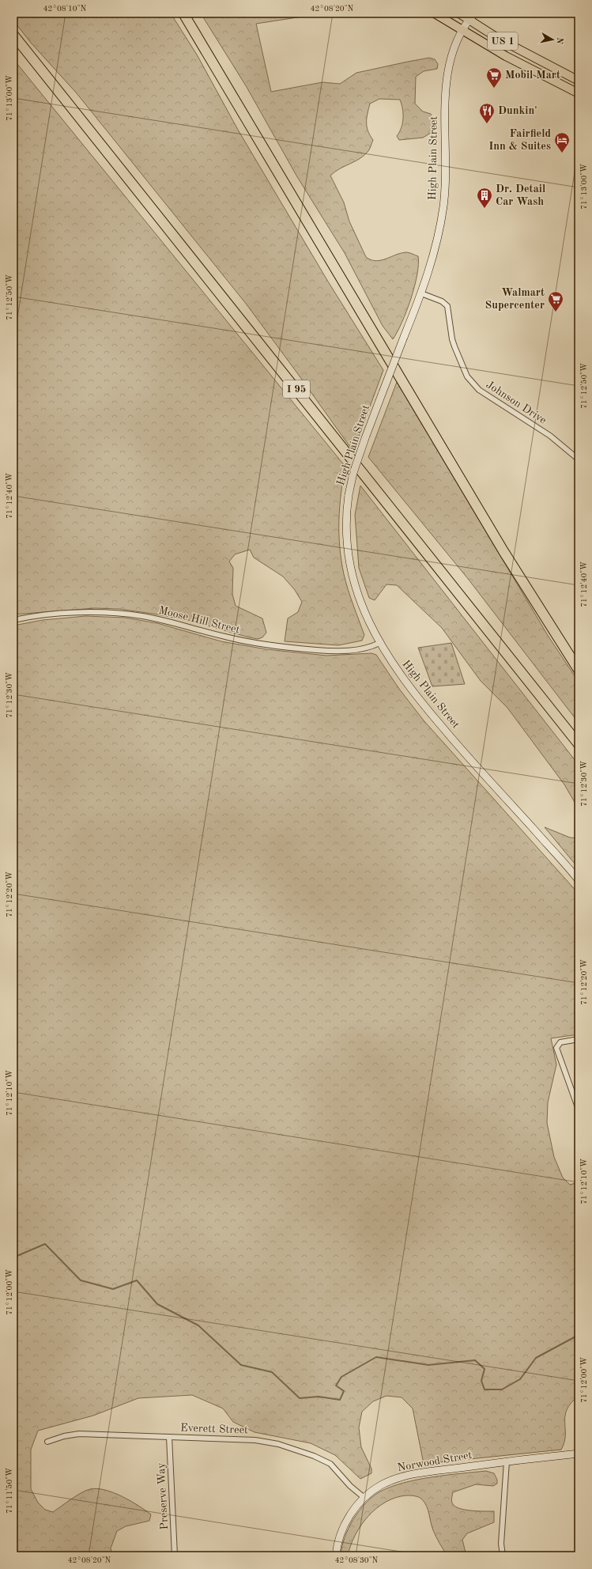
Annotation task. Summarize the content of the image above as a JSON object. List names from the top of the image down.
{
  "streets": {
    "highway": ["I 95"],
    "main road": ["US 1", "High Plain Street", "Norwood Street"],
    "street": [
      "Johnson Drive",
      "Moose Hill Street",
      "Everett Street",
      "Preserve Way"
    ]
  },
  "crossings": [
    ["US 1", "High Plain Street"],
    ["High Plain Street", "Johnson Drive"],
    ["High Plain Street", "Moose Hill Street"],
    ["Everett Street", "Norwood Street"],
    ["Everett Street", "Preserve Way"]
  ],
  "places": {
    "supermarket": ["Mobil Mart", "Walmart Supercenter"],
    "restaurant": ["Dunkin'"],
    "hotel": ["Fairfield Inn & Suites"],
    "building": ["Dr. Detail Car Wash"]
  },
  "north": "right",
  "coordinates": [
    "42°08'10\"N",
    "42°08'20\"N",
    "71°13'00\"W",
    "71°12'50\"W",
    "71°12'40\"W",
    "71°12'30\"W",
    "71°12'20\"W",
    "71°12'10\"W",
    "71°12'00\"W",
    "71°11'50\"W",
    "42°08'30\"N"
  ]
}
